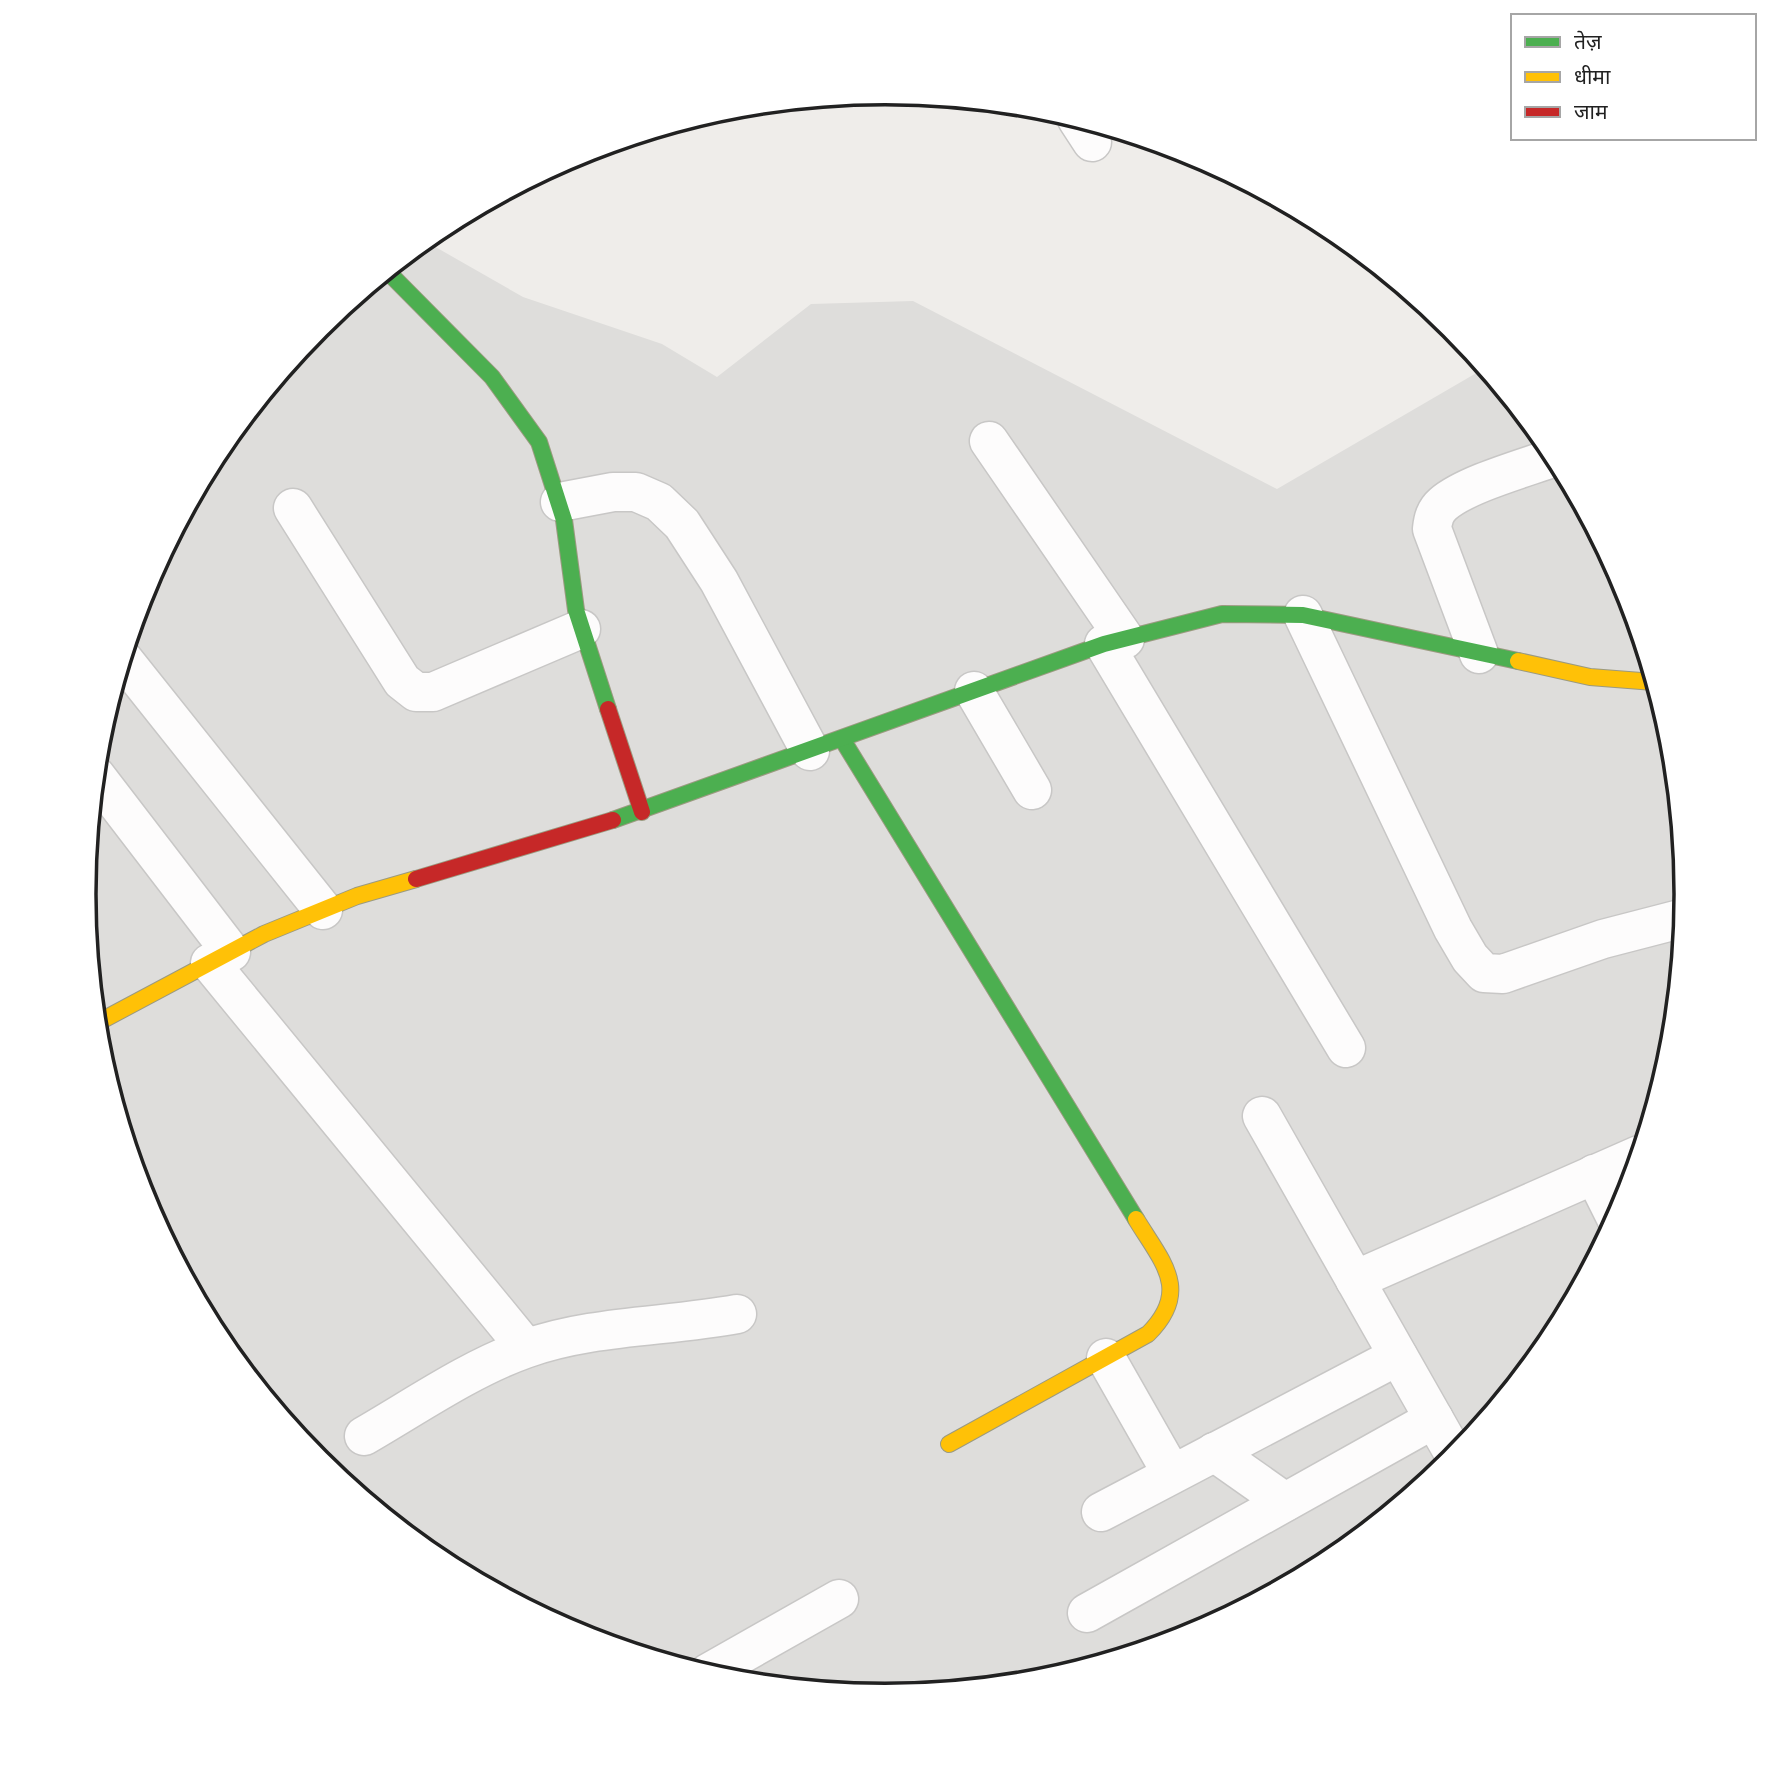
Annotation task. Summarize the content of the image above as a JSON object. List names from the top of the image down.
{
  "legend": ["तेज़", "धीमा", "जाम"]
}
